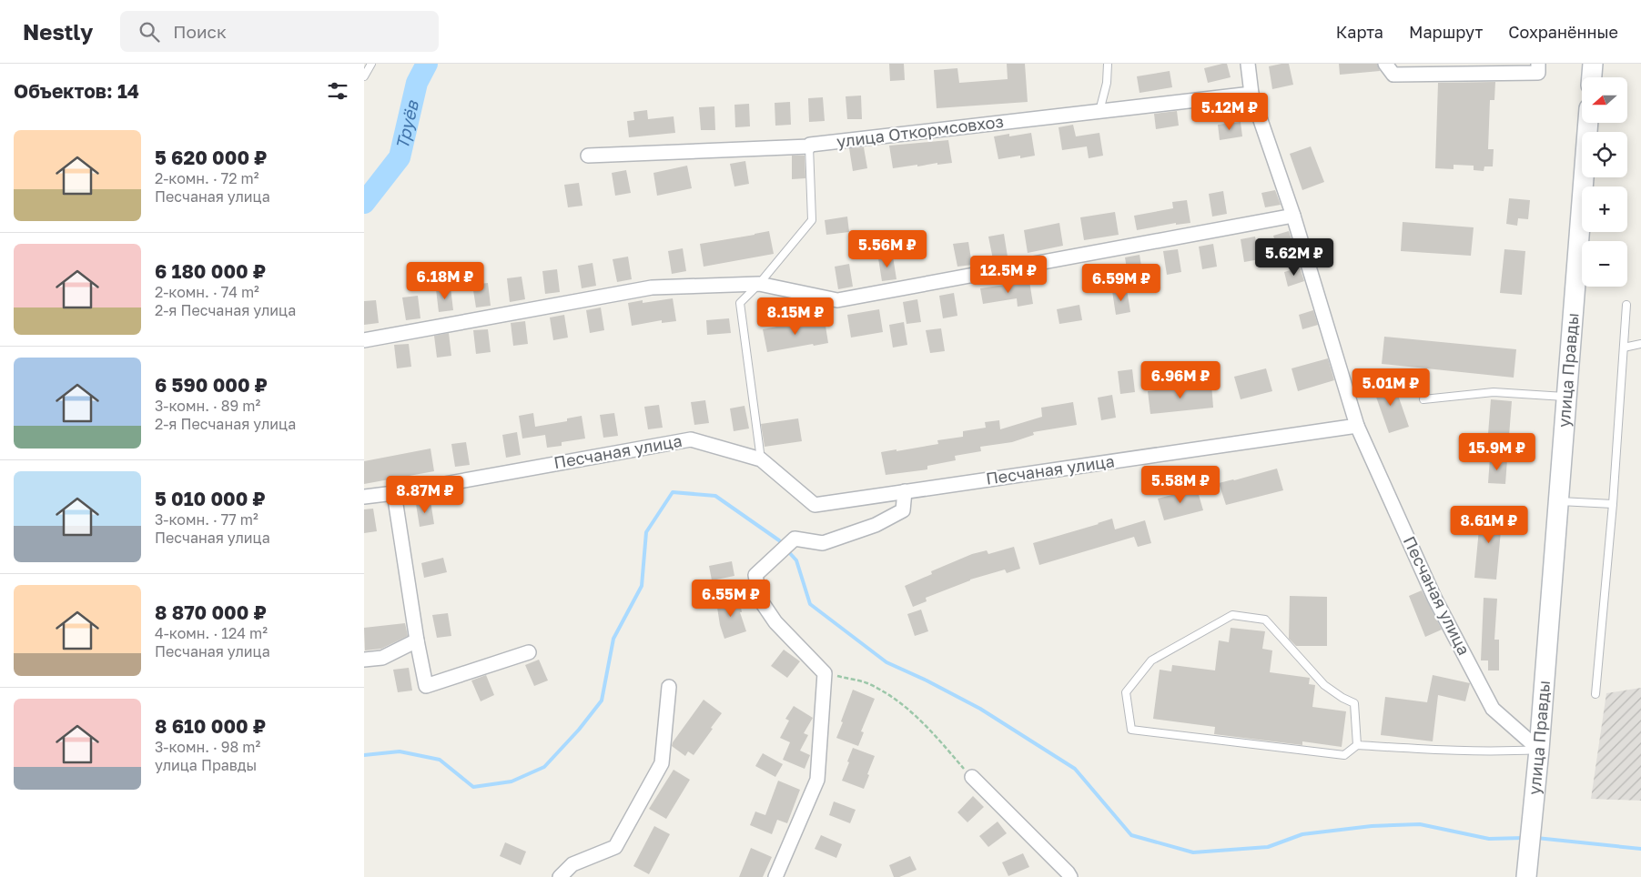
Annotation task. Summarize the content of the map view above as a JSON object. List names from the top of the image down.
{
  "streets": {
    "street": ["улица Откормсовхоз", "улица Правды", "Песчаная улица"]
  },
  "crossings": [
    ["улица Правды", "Песчаная улица"]
  ],
  "water": ["Труёв"],
  "north": "left",
  "page": {
    "header": "Nestly",
    "search": "Поиск",
    "nav": ["Карта", "Маршрут", "Сохранённые"],
    "heading": "Объектов: 14",
    "map_buttons": ["+", "−"],
    "price": [
      "5.12M ₽",
      "5.56M ₽",
      "5.62M ₽",
      "12.5M ₽",
      "6.18M ₽",
      "6.59M ₽",
      "8.15M ₽",
      "6.96M ₽",
      "5.01M ₽",
      "15.9M ₽",
      "5.58M ₽",
      "8.87M ₽",
      "8.61M ₽",
      "6.55M ₽"
    ],
    "list": [
      {
        "name": "5 620 000 ₽",
        "note": "2-комн. · 72 m² · Песчаная улица"
      },
      {
        "name": "6 180 000 ₽",
        "note": "2-комн. · 74 m² · 2-я Песчаная улица"
      },
      {
        "name": "6 590 000 ₽",
        "note": "3-комн. · 89 m² · 2-я Песчаная улица"
      },
      {
        "name": "5 010 000 ₽",
        "note": "3-комн. · 77 m² · Песчаная улица"
      },
      {
        "name": "8 870 000 ₽",
        "note": "4-комн. · 124 m² · Песчаная улица"
      },
      {
        "name": "8 610 000 ₽",
        "note": "3-комн. · 98 m² · улица Правды"
      }
    ]
  }
}
